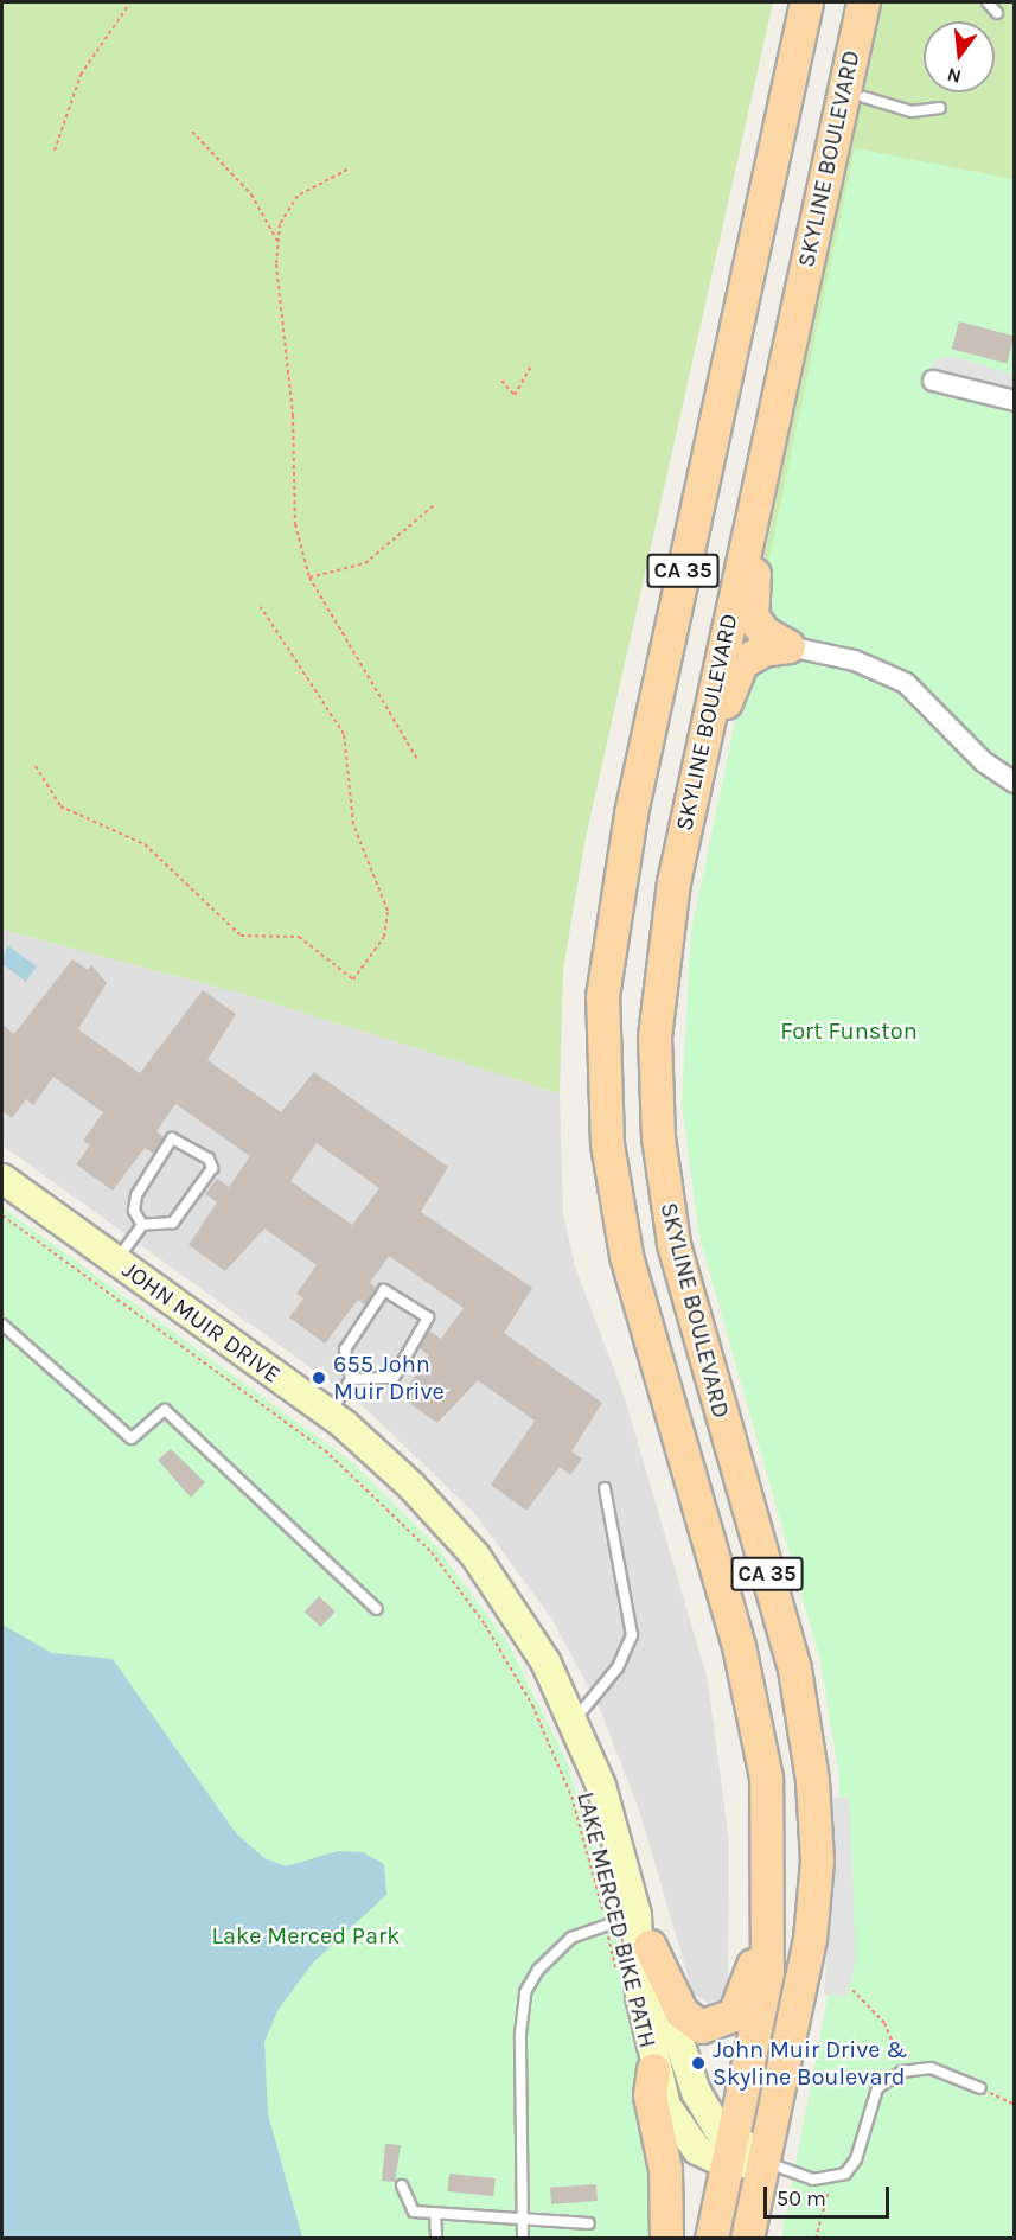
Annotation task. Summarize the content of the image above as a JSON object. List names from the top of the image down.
{
  "streets": {
    "main road": ["SKYLINE BOULEVARD", "CA 35"],
    "street": ["JOHN MUIR DRIVE"],
    "path": ["LAKE MERCED BIKE PATH"]
  },
  "crossings": [
    ["SKYLINE BOULEVARD", "JOHN MUIR DRIVE"]
  ],
  "parks": ["Fort Funston", "Lake Merced Park"],
  "places": ["655 John Muir Drive", "John Muir Drive & Skyline Boulevard"],
  "scale_bar": "50 m",
  "north": "bottom"
}
